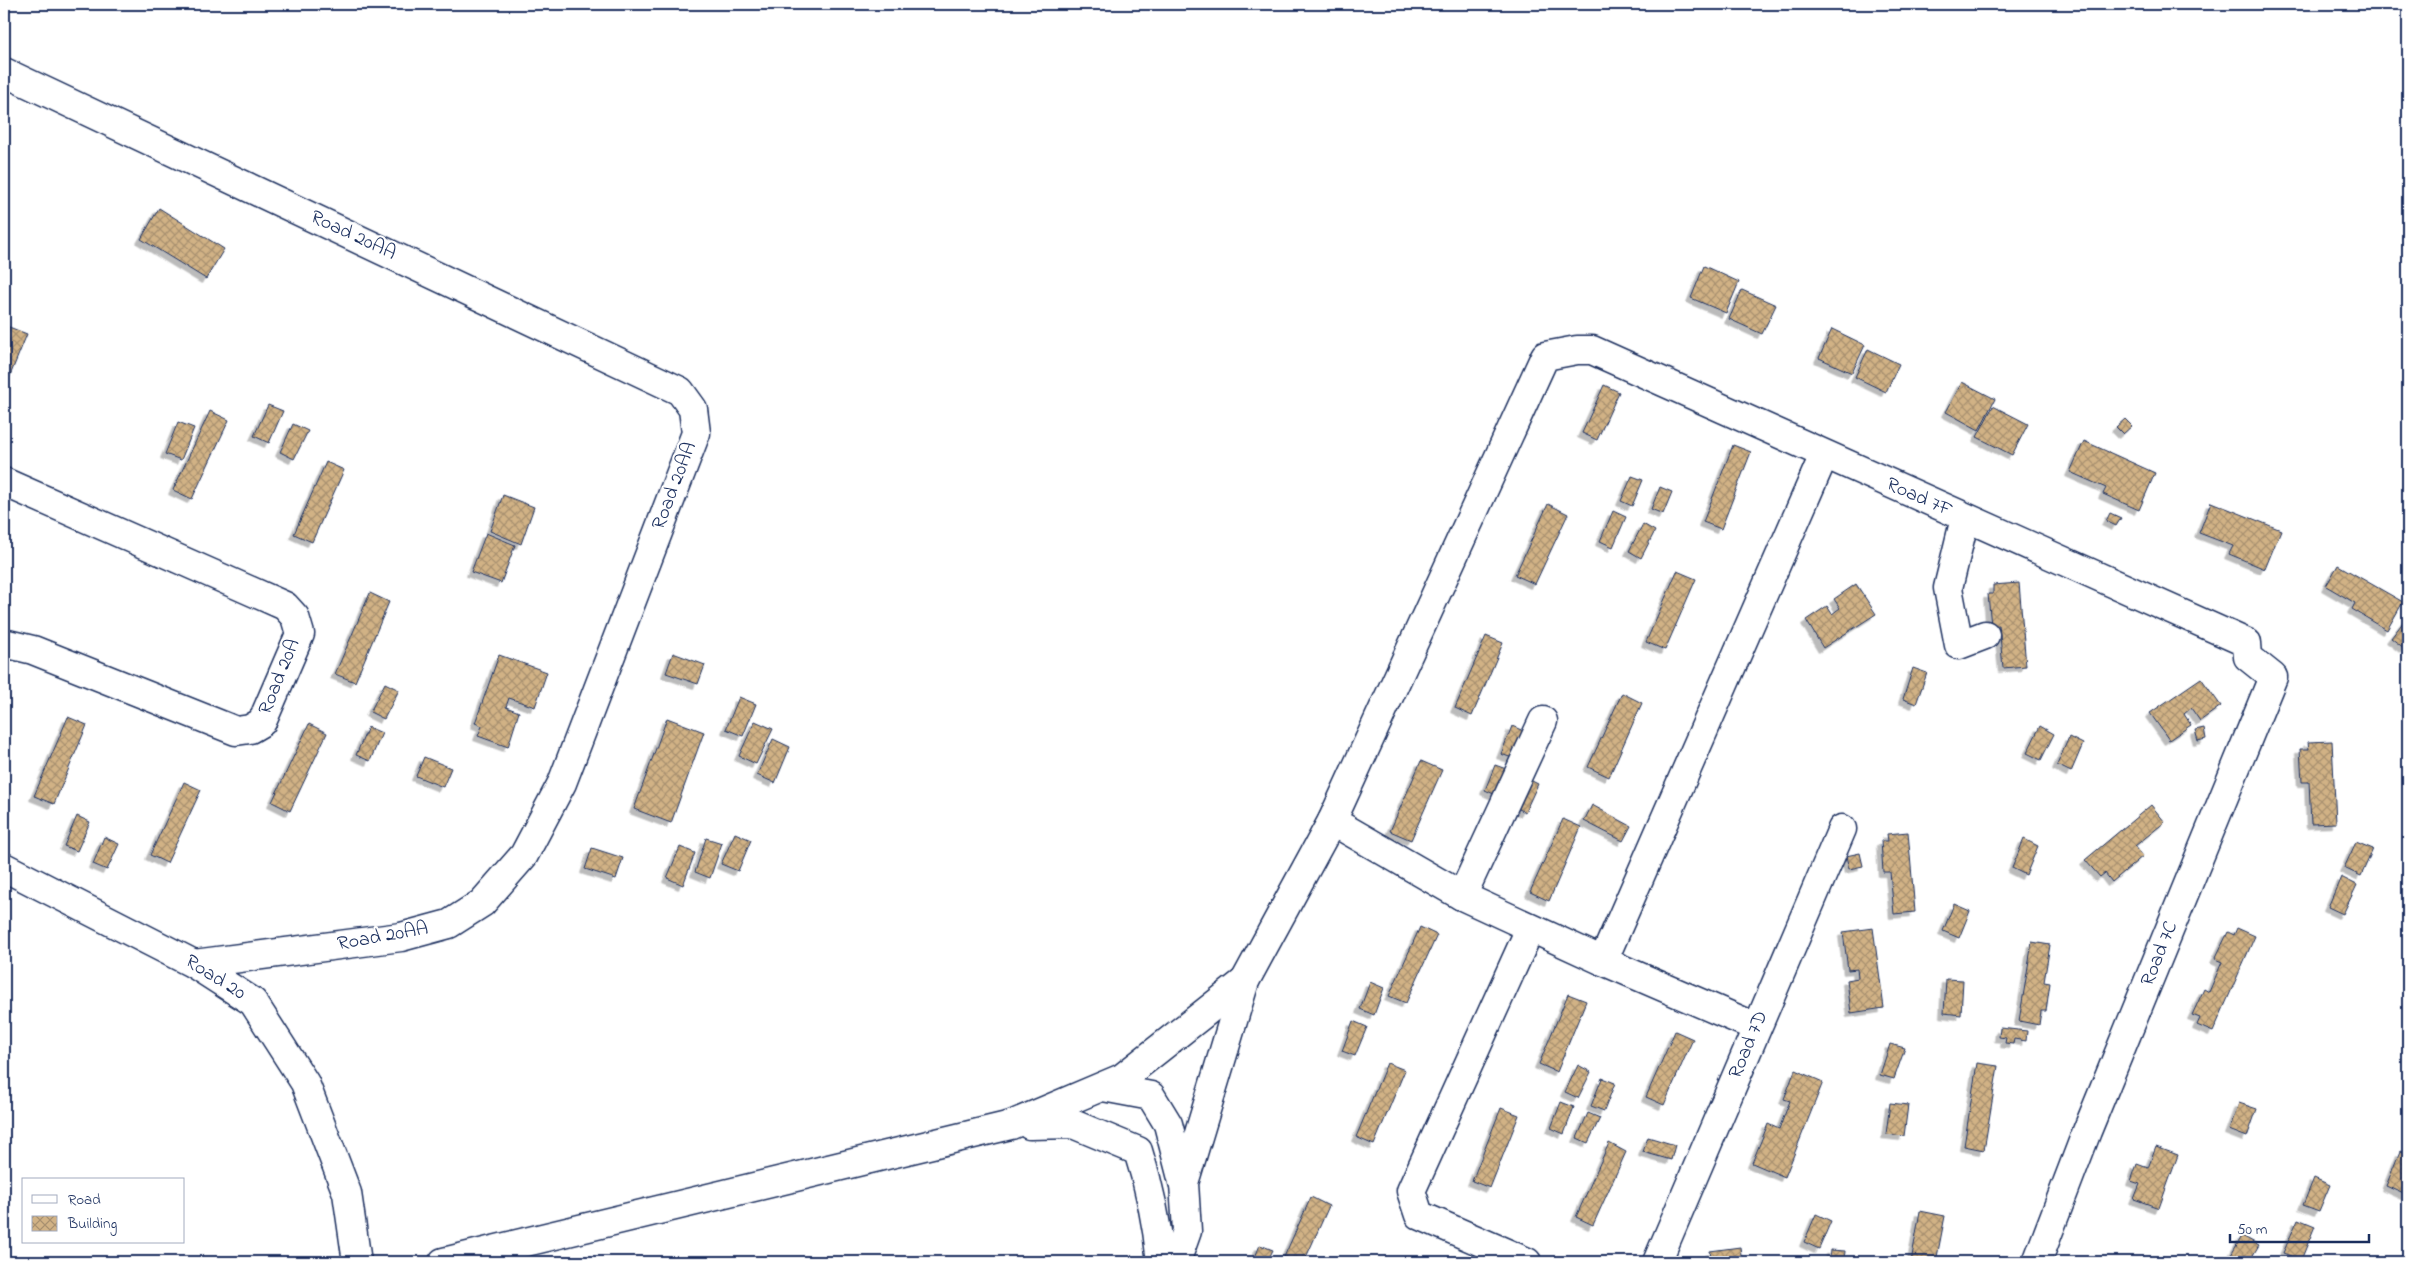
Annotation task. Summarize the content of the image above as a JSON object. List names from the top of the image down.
{
  "streets": {
    "street": [
      "Road 20AA",
      "Road 7F",
      "Road 20A",
      "Road 7C",
      "Road 20",
      "Road 7D"
    ]
  },
  "crossings": [
    ["Road 20AA", "Road 20"],
    ["Road 7F", "Road 7C"]
  ],
  "legend": ["Road", "Building"],
  "scale_bar": "50 m"
}
